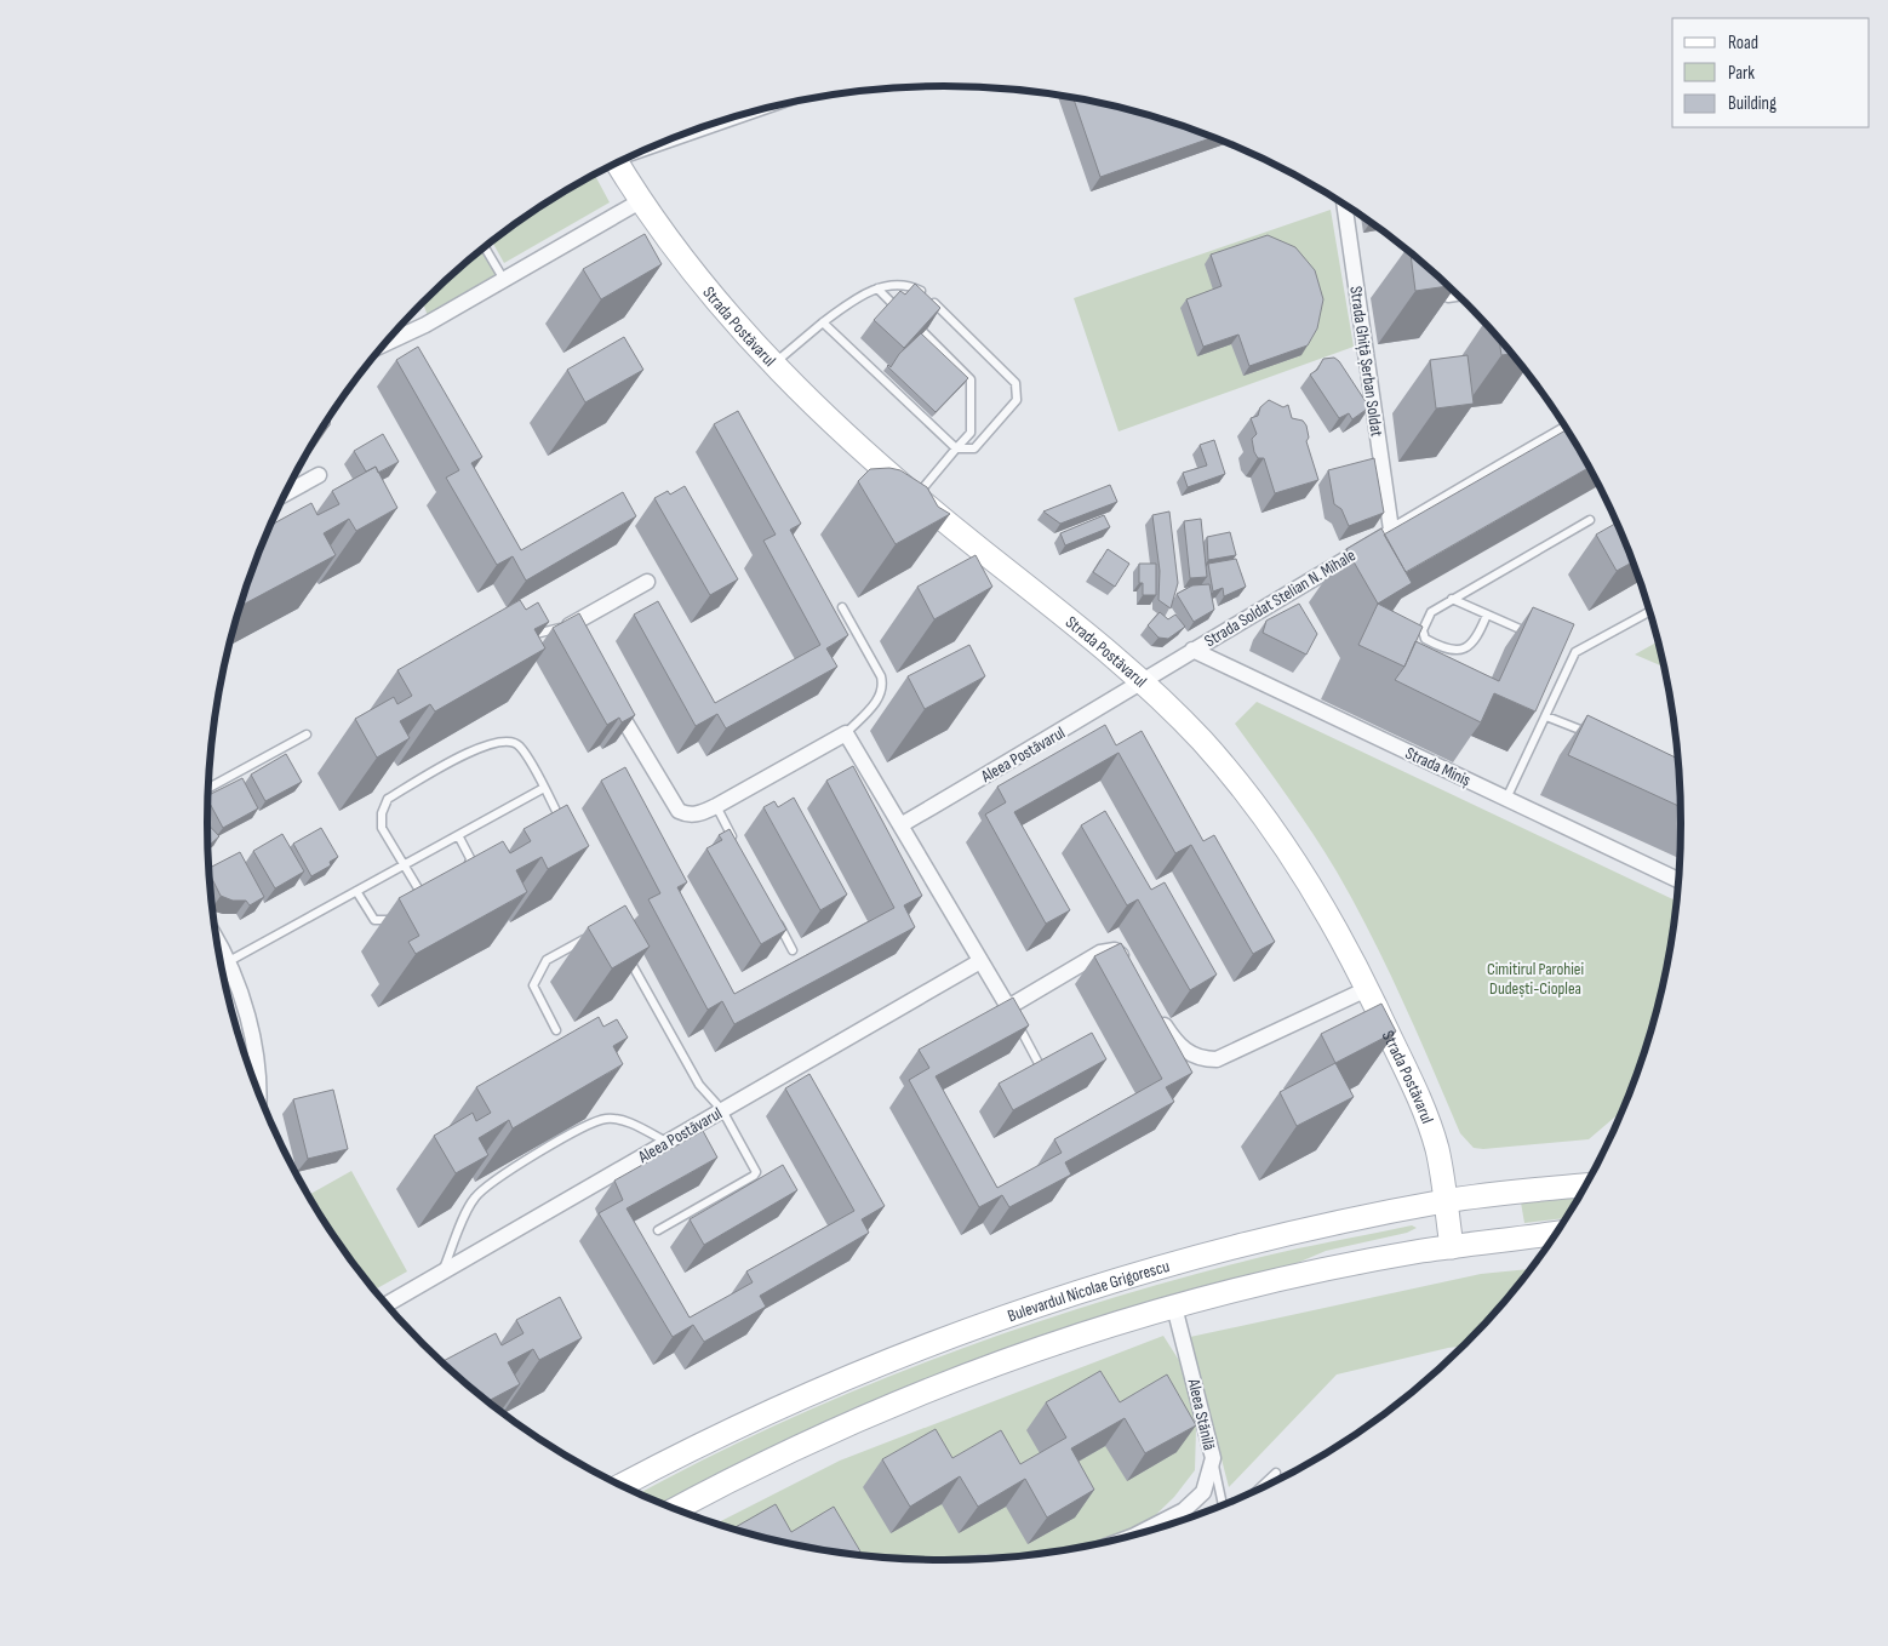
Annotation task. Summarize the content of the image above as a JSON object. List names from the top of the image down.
{
  "streets": {
    "main road": ["Strada Postăvarul", "Bulevardul Nicolae Grigorescu"],
    "street": [
      "Strada Ghiță Șerban Soldat",
      "Strada Soldat Stelian N. Mihale",
      "Aleea Postăvarul",
      "Strada Miniș",
      "Aleea Stănilă"
    ]
  },
  "crossings": [
    ["Strada Postăvarul", "Strada Soldat Stelian N. Mihale"],
    ["Strada Postăvarul", "Aleea Postăvarul"],
    ["Strada Postăvarul", "Bulevardul Nicolae Grigorescu"],
    ["Strada Ghiță Șerban Soldat", "Strada Soldat Stelian N. Mihale"],
    ["Strada Soldat Stelian N. Mihale", "Aleea Postăvarul"],
    ["Strada Soldat Stelian N. Mihale", "Strada Miniș"]
  ],
  "parks": ["Cimitirul Parohiei Dudești-Cioplea"],
  "legend": ["Road", "Park", "Building"]
}
